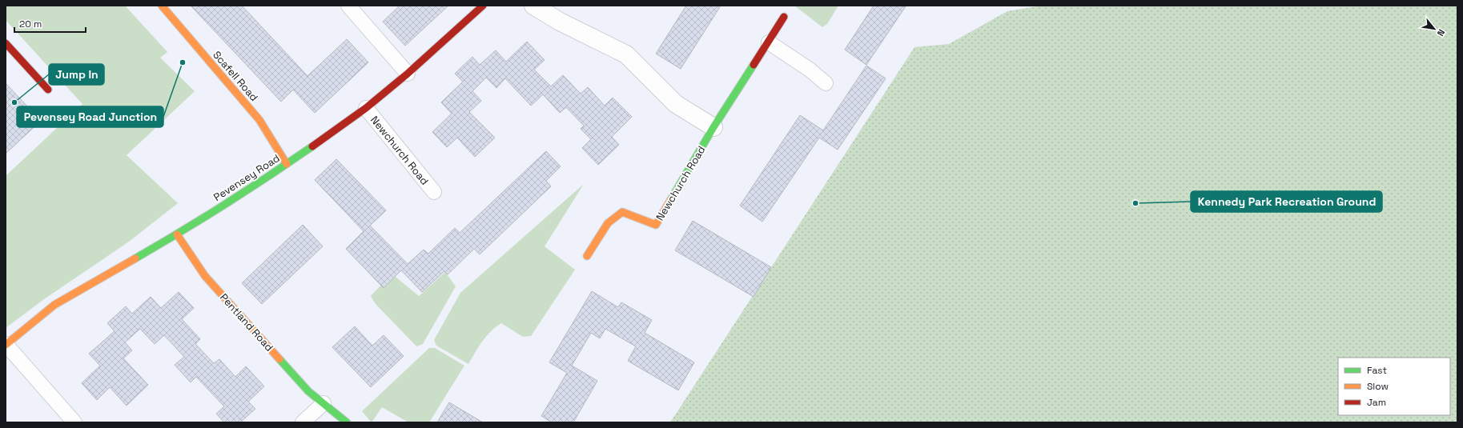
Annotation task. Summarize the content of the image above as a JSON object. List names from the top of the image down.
{
  "streets": {
    "street": [
      "Scafell Road",
      "Newchurch Road",
      "Pevensey Road",
      "Pentland Road"
    ]
  },
  "crossings": [
    ["Scafell Road", "Pevensey Road"],
    ["Newchurch Road", "Pevensey Road"],
    ["Pevensey Road", "Pentland Road"]
  ],
  "places": ["Pevensey Road Junction", "Jump In", "Kennedy Park Recreation Ground"],
  "legend": ["Fast", "Slow", "Jam"],
  "scale_bar": "20 m",
  "north": "bottom right"
}
